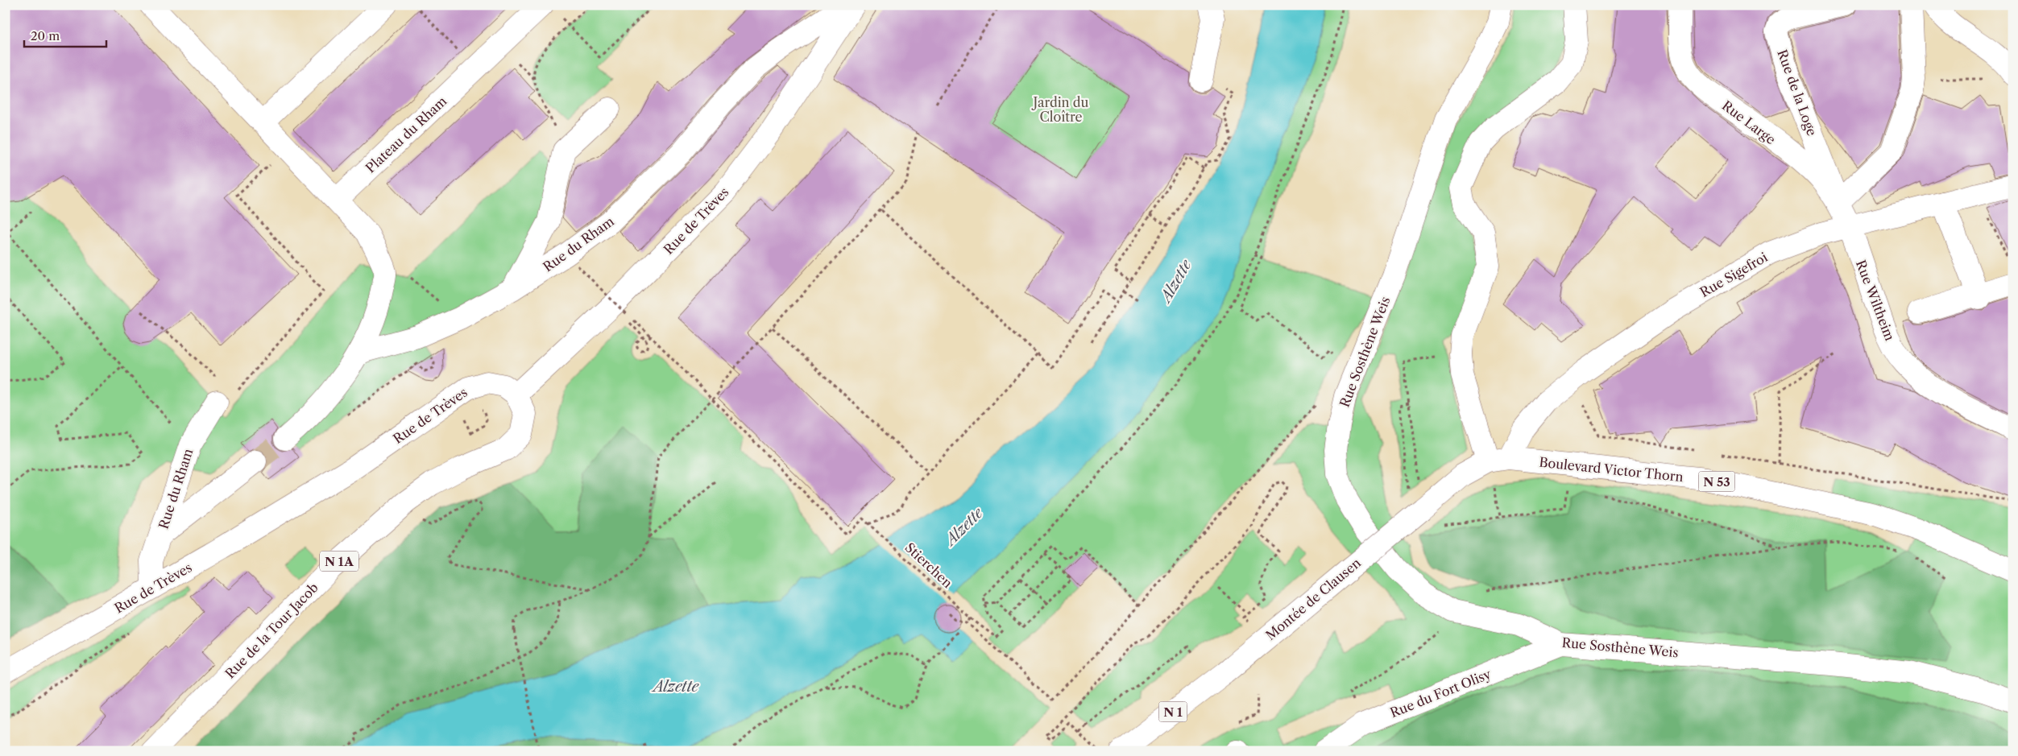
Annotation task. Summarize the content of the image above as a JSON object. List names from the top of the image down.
{
  "streets": {
    "street": [
      "Rue de la Loge",
      "Rue Large",
      "Plateau du Rham",
      "Rue de Trèves",
      "Rue du Rham",
      "Rue Sigefroi",
      "Rue Wiltheim",
      "Rue Sosthène Weis",
      "Boulevard Victor Thorn",
      "N 53",
      "N 1A",
      "Montée de Clausen",
      "Rue de la Tour Jacob",
      "Rue du Fort Olisy",
      "N 1"
    ],
    "path": ["Stierchen"]
  },
  "crossings": [
    ["Rue de la Loge", "Rue Large"],
    ["Rue Large", "Rue Sigefroi"],
    ["Rue Large", "Rue Wiltheim"],
    ["Rue de Trèves", "Rue du Rham"],
    ["Rue de Trèves", "Rue de la Tour Jacob"],
    ["Rue Sigefroi", "Rue Wiltheim"],
    ["Rue Sigefroi", "Boulevard Victor Thorn"],
    ["Rue Sigefroi", "Montée de Clausen"],
    ["Rue Sosthène Weis", "Rue du Fort Olisy"],
    ["Boulevard Victor Thorn", "Montée de Clausen"]
  ],
  "water": ["Alzette"],
  "parks": ["Jardin du Cloître"],
  "scale_bar": "20 m"
}
